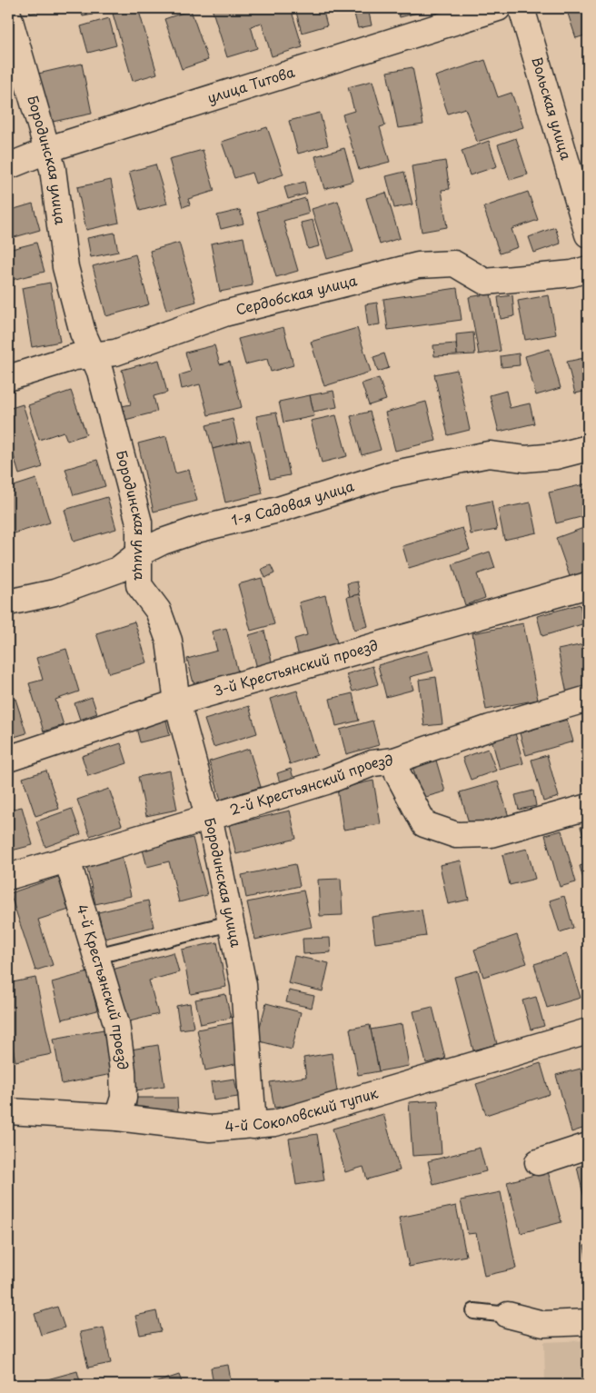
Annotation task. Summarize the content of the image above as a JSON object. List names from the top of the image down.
{
  "streets": {
    "street": [
      "улица Титова",
      "Вольская улица",
      "Бородинская улица",
      "Сердобская улица",
      "1-я Садовая улица",
      "3-й Крестьянский проезд",
      "2-й Крестьянский проезд",
      "4-й Крестьянский проезд",
      "4-й Соколовский тупик"
    ]
  },
  "crossings": [
    ["улица Титова", "Бородинская улица"],
    ["Бородинская улица", "Сердобская улица"],
    ["Бородинская улица", "1-я Садовая улица"],
    ["Бородинская улица", "3-й Крестьянский проезд"],
    ["Бородинская улица", "2-й Крестьянский проезд"],
    ["Бородинская улица", "4-й Соколовский тупик"],
    ["2-й Крестьянский проезд", "4-й Крестьянский проезд"],
    ["4-й Крестьянский проезд", "4-й Соколовский тупик"]
  ]
}
